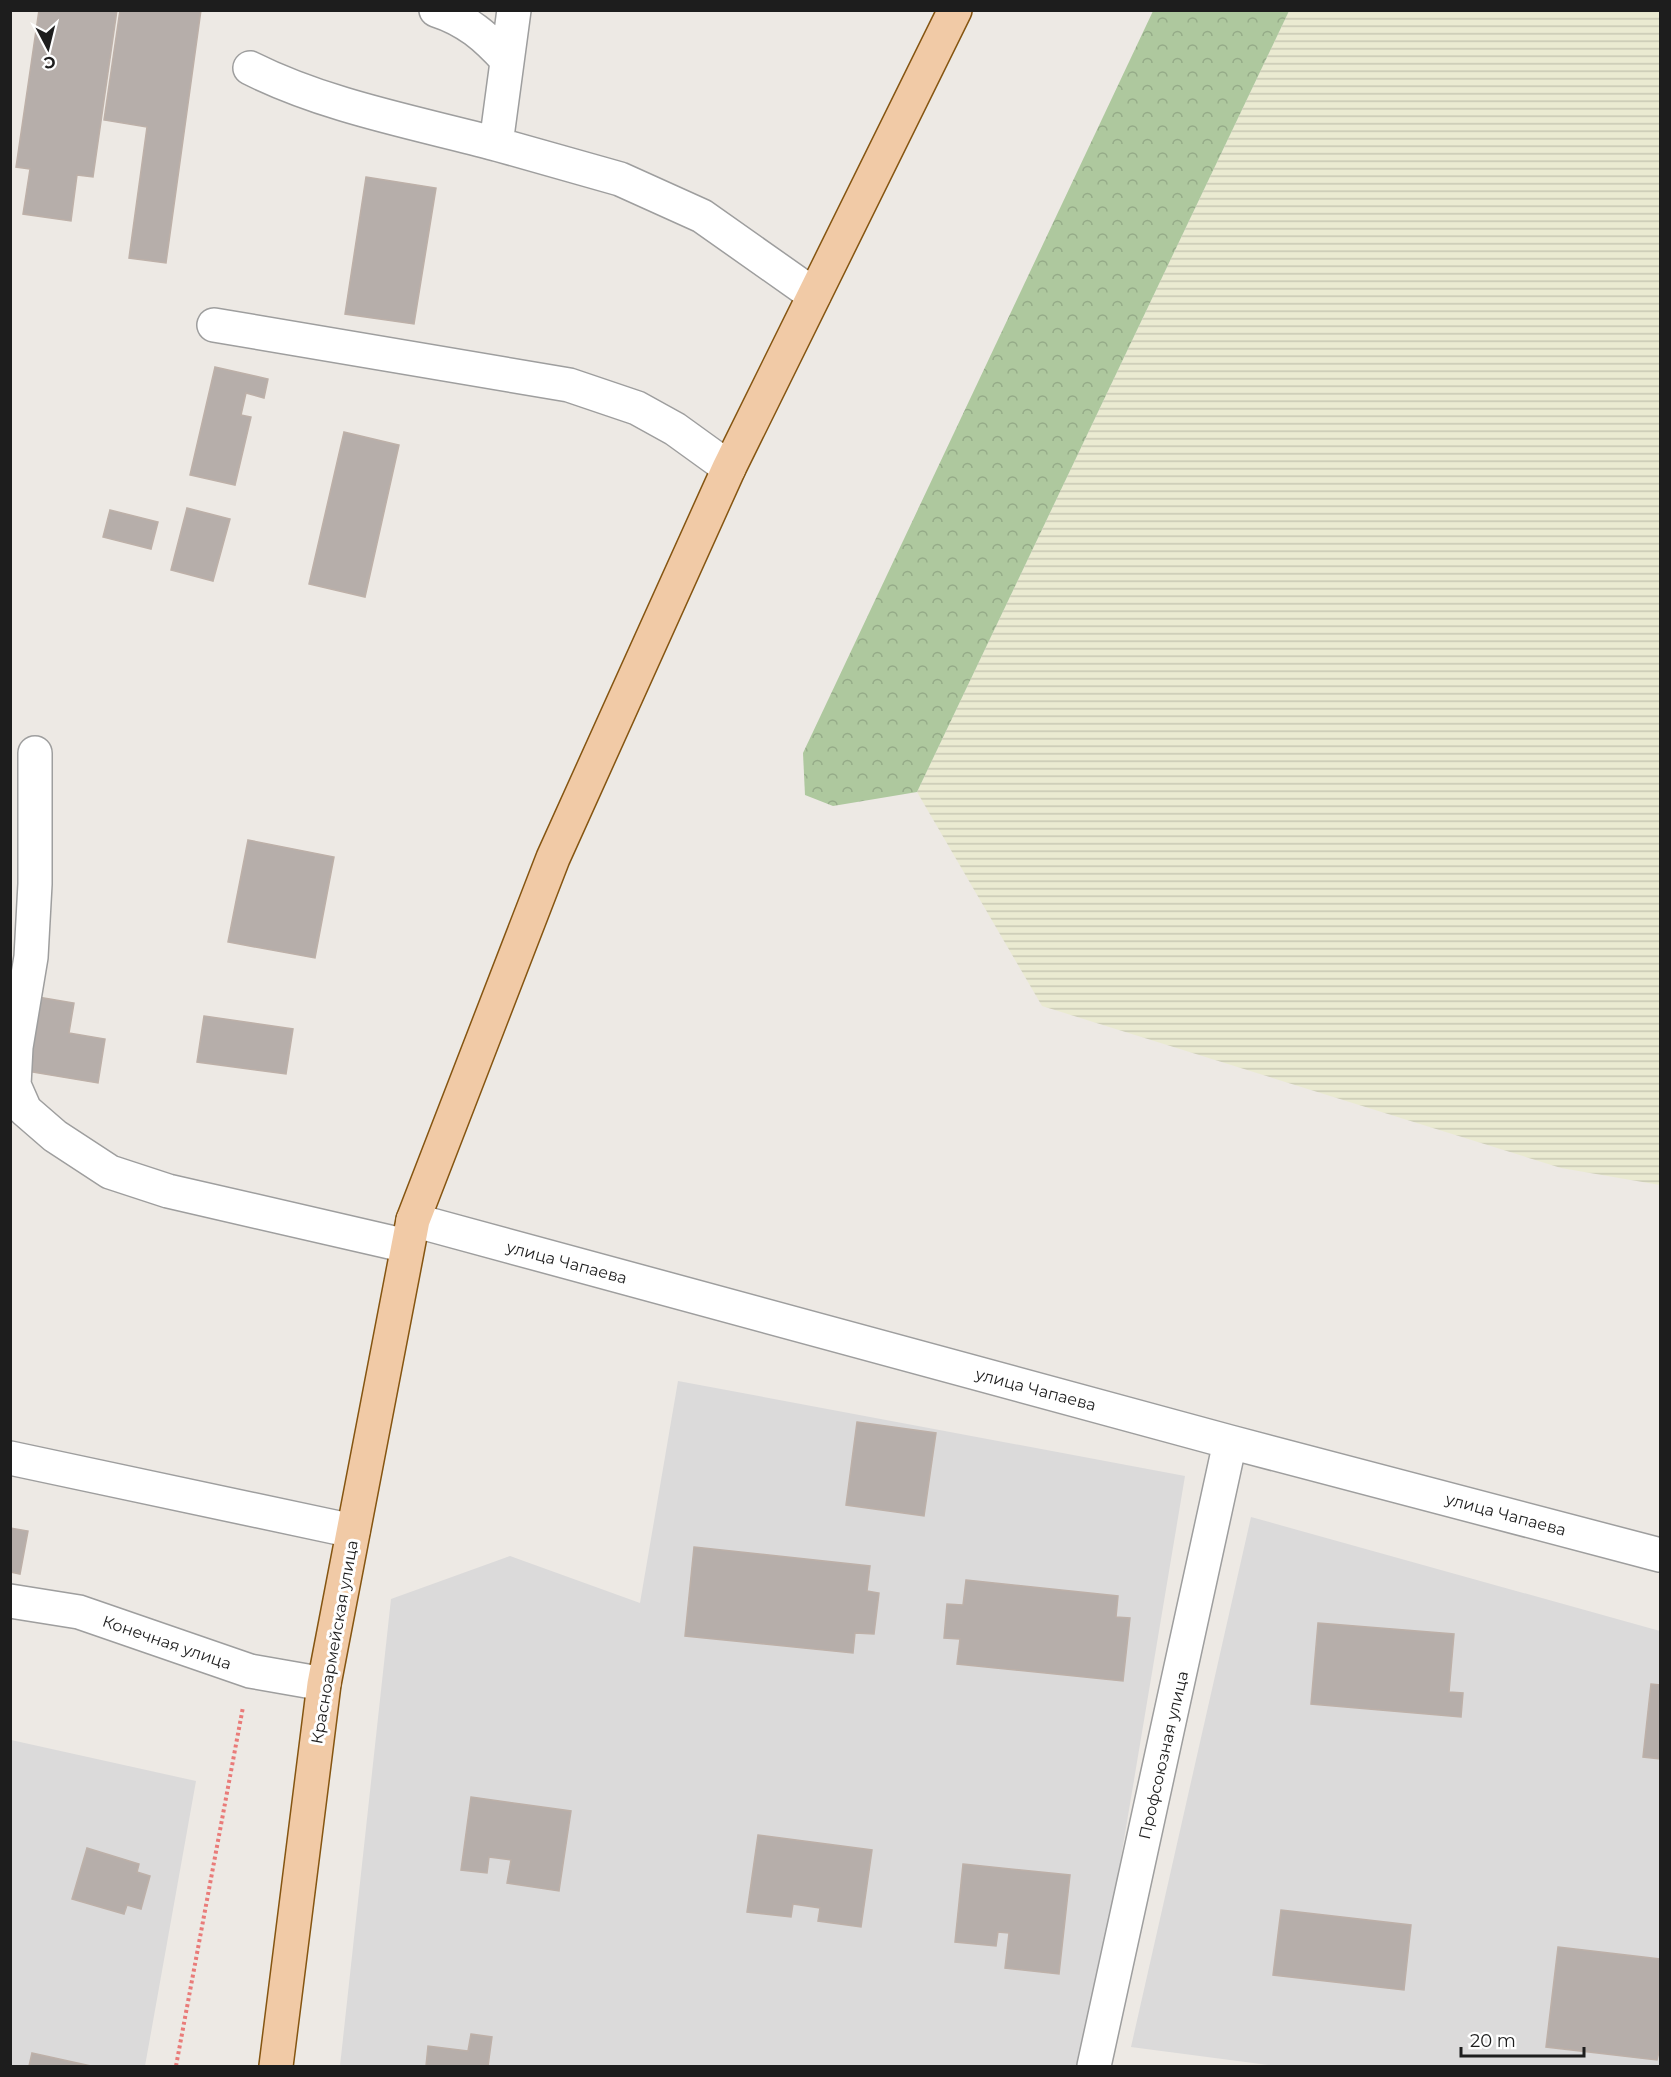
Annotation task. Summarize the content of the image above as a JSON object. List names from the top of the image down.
{
  "streets": {
    "main road": ["Красноармейская улица"],
    "street": ["улица Чапаева", "Конечная улица", "Профсоюзная улица"]
  },
  "crossings": [
    ["улица Чапаева", "Красноармейская улица"],
    ["улица Чапаева", "Профсоюзная улица"],
    ["Конечная улица", "Красноармейская улица"]
  ],
  "scale_bar": "20 m",
  "north": "bottom"
}
